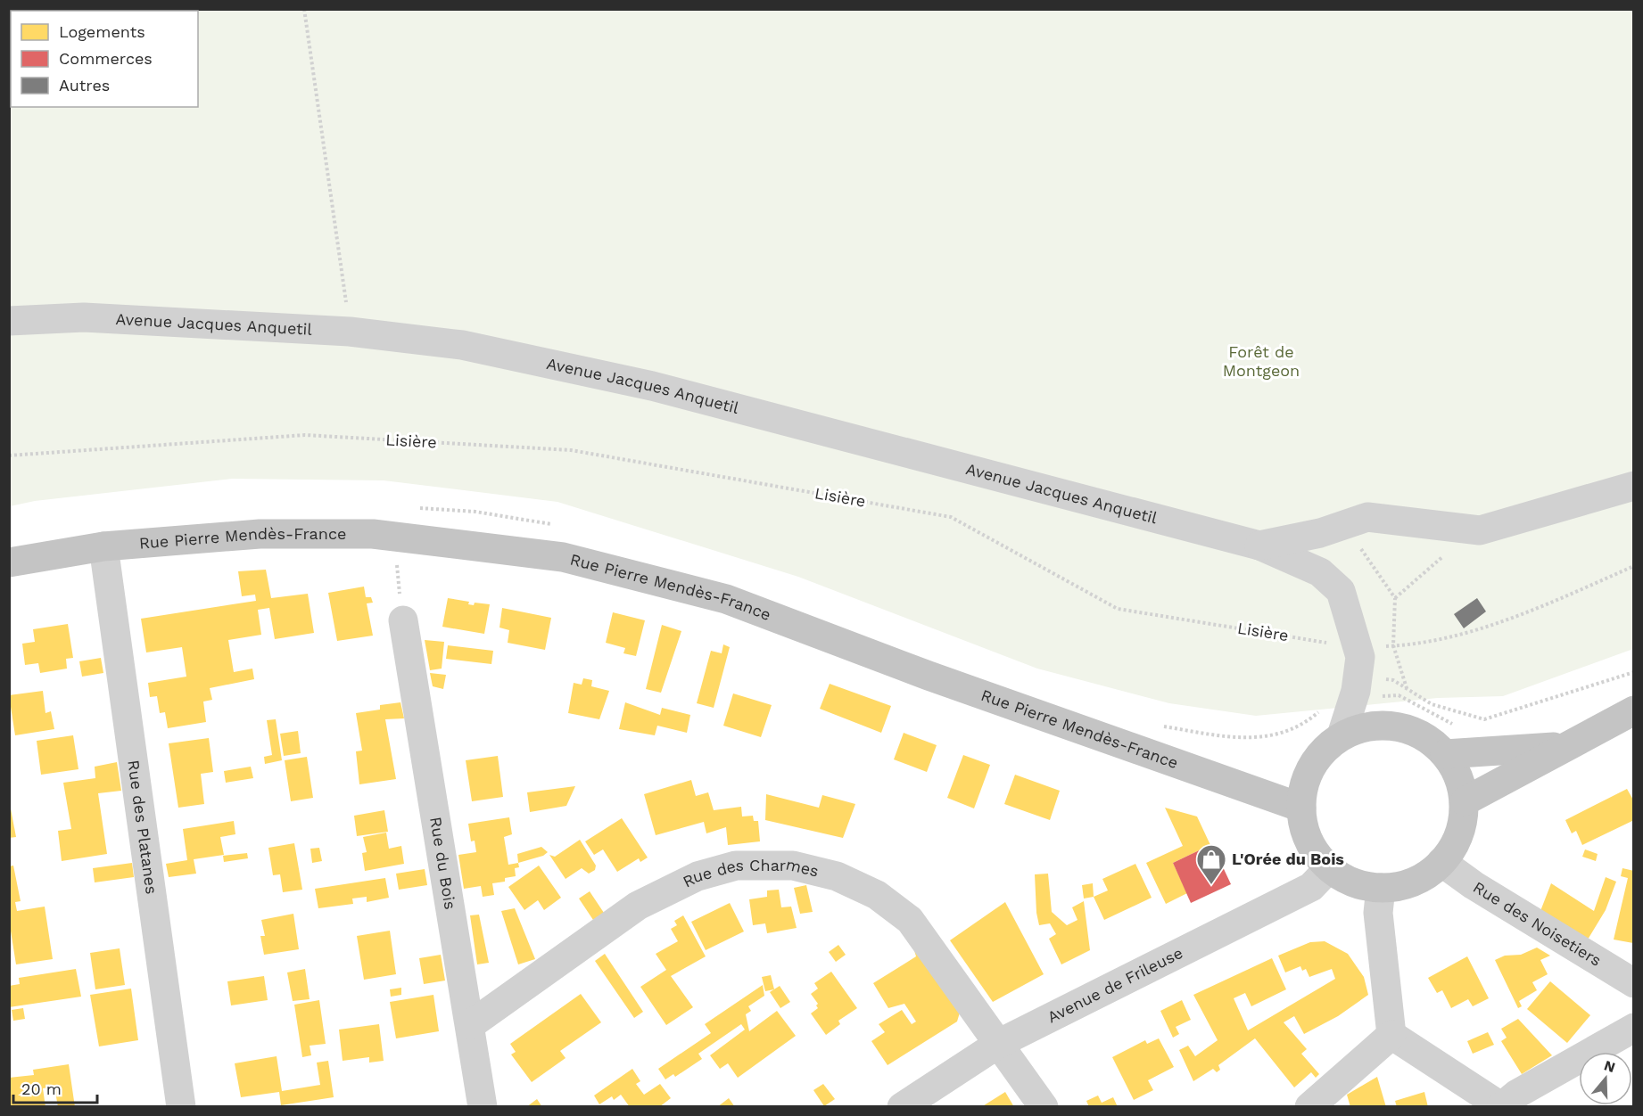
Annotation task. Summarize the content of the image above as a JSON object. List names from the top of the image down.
{
  "streets": {
    "main road": ["Rue Pierre Mendès-France"],
    "street": [
      "Avenue Jacques Anquetil",
      "Rue des Platanes",
      "Rue du Bois",
      "Rue des Charmes",
      "Rue des Noisetiers",
      "Avenue de Frileuse"
    ],
    "path": ["Lisière"]
  },
  "crossings": [
    ["Avenue Jacques Anquetil", "Lisière"],
    ["Avenue Jacques Anquetil", "Rue Pierre Mendès-France"],
    ["Avenue Jacques Anquetil", "Rue des Noisetiers"],
    ["Avenue Jacques Anquetil", "Avenue de Frileuse"],
    ["Rue Pierre Mendès-France", "Rue des Platanes"],
    ["Rue Pierre Mendès-France", "Rue des Noisetiers"],
    ["Rue Pierre Mendès-France", "Avenue de Frileuse"],
    ["Rue du Bois", "Rue des Charmes"],
    ["Rue des Charmes", "Avenue de Frileuse"],
    ["Rue des Noisetiers", "Avenue de Frileuse"]
  ],
  "parks": ["Forêt de Montgeon"],
  "places": {
    "shop": ["L'Orée du Bois"]
  },
  "legend": ["Logements", "Commerces", "Autres"],
  "scale_bar": "20 m",
  "north": "top"
}
